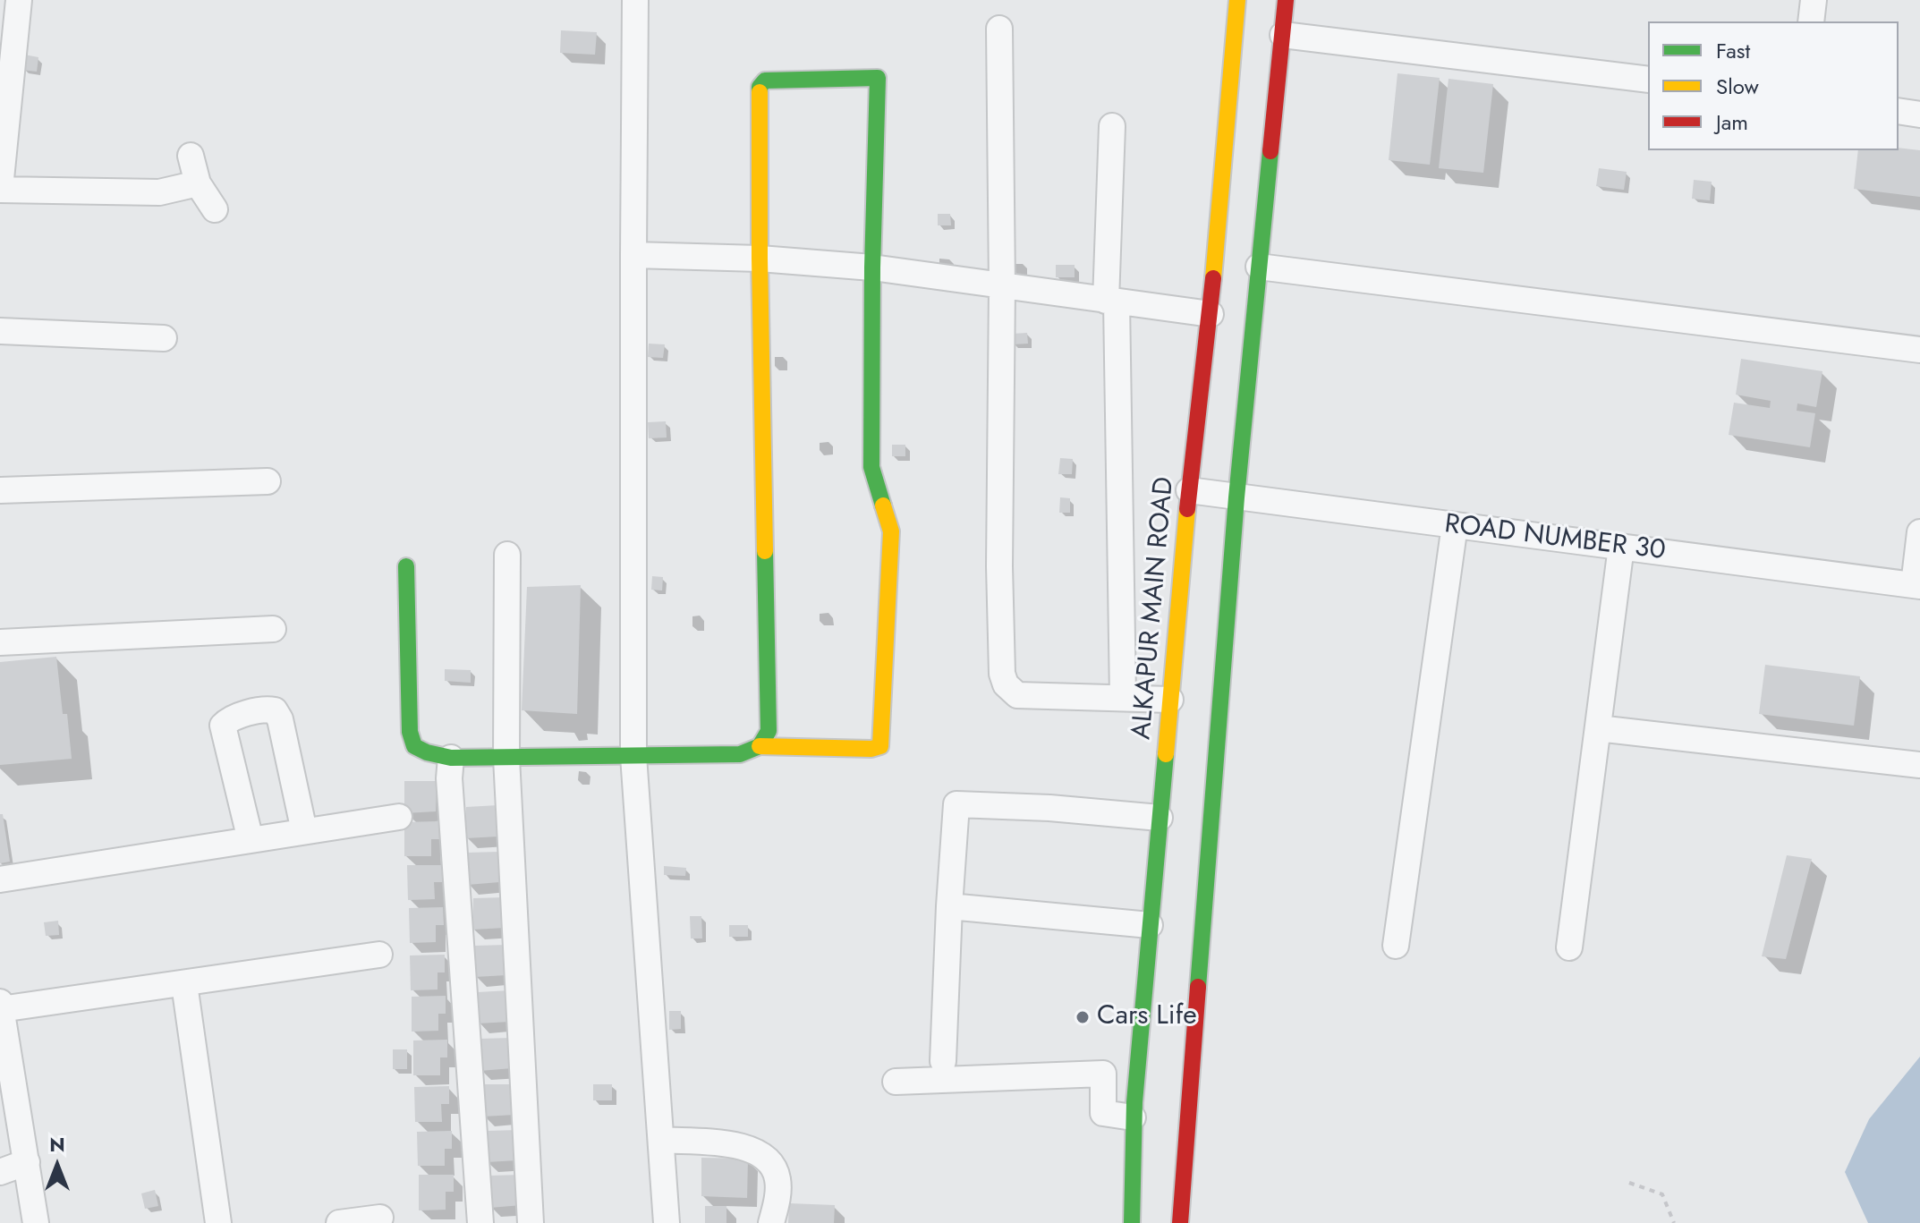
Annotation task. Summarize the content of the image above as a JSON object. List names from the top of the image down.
{
  "streets": {
    "street": ["ROAD NUMBER 30", "ALKAPUR MAIN ROAD"]
  },
  "crossings": [
    ["ROAD NUMBER 30", "ALKAPUR MAIN ROAD"]
  ],
  "places": ["Cars Life"],
  "legend": ["Fast", "Slow", "Jam"],
  "north": "top"
}
